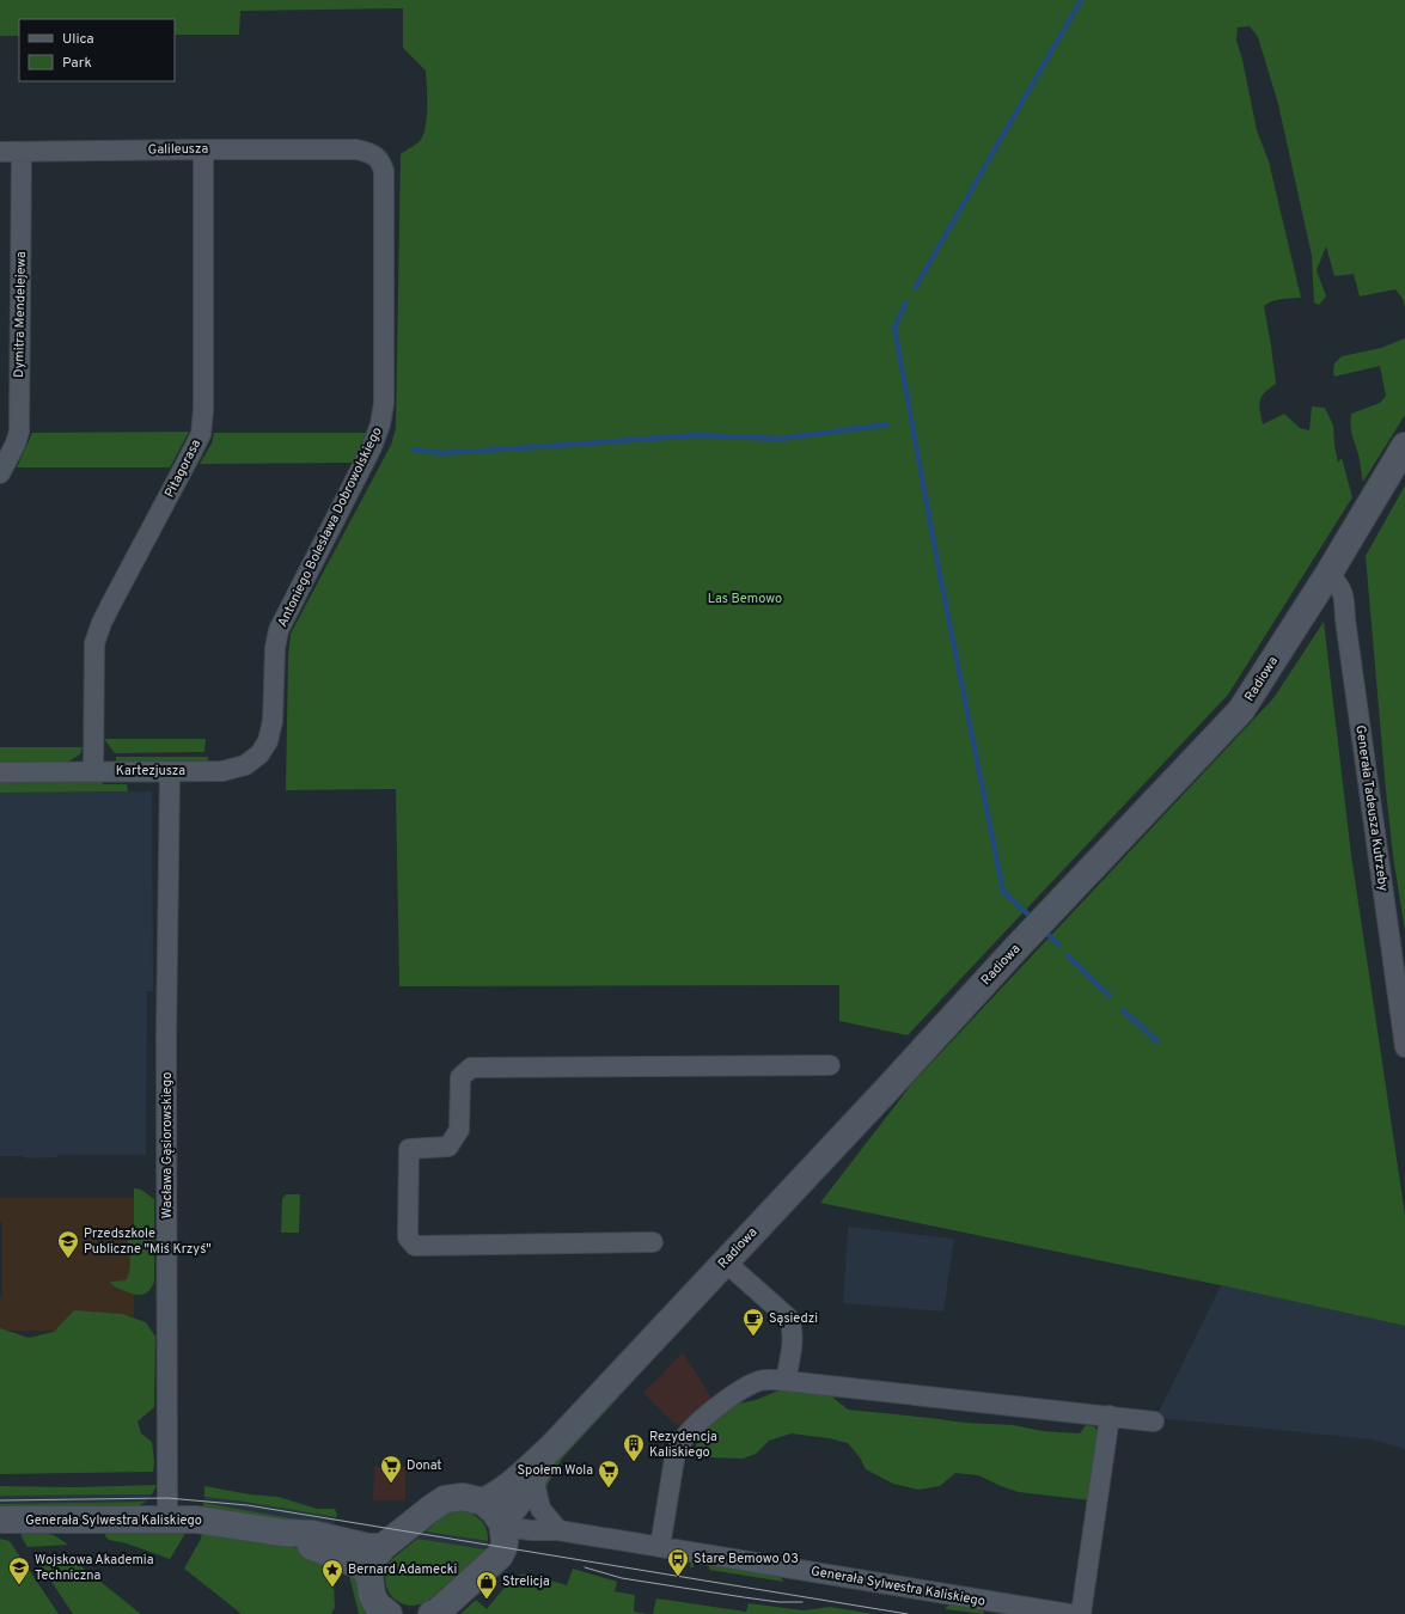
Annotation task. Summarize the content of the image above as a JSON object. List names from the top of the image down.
{
  "streets": {
    "main road": ["Radiowa", "Generała Sylwestra Kaliskiego"],
    "street": [
      "Galileusza",
      "Dymitra Mendelejewa",
      "Pitagorasa",
      "Antoniego Bolesława Dobrowolskiego",
      "Kartezjusza",
      "Generała Tadeusza Kutrzeby",
      "Wacława Gąsiorowskiego"
    ]
  },
  "crossings": [
    ["Galileusza", "Dymitra Mendelejewa"],
    ["Galileusza", "Pitagorasa"],
    ["Galileusza", "Antoniego Bolesława Dobrowolskiego"],
    ["Pitagorasa", "Kartezjusza"],
    ["Antoniego Bolesława Dobrowolskiego", "Kartezjusza"],
    ["Radiowa", "Generała Tadeusza Kutrzeby"],
    ["Radiowa", "Generała Sylwestra Kaliskiego"],
    ["Kartezjusza", "Wacława Gąsiorowskiego"],
    ["Wacława Gąsiorowskiego", "Generała Sylwestra Kaliskiego"]
  ],
  "parks": ["Las Bemowo"],
  "places": {
    "school or university": ["Przedszkole Publiczne \"Miś Krzyś\"", "Wojskowa Akademia Techniczna"],
    "cafe": ["Sąsiedzi"],
    "building": ["Rezydencja Kaliskiego"],
    "supermarket": ["Donat", "Społem Wola"],
    "bus stop": ["Stare Bemowo 03"],
    "place": ["Bernard Adamecki"],
    "shop": ["Strelicja"]
  },
  "legend": ["Ulica", "Park"]
}
